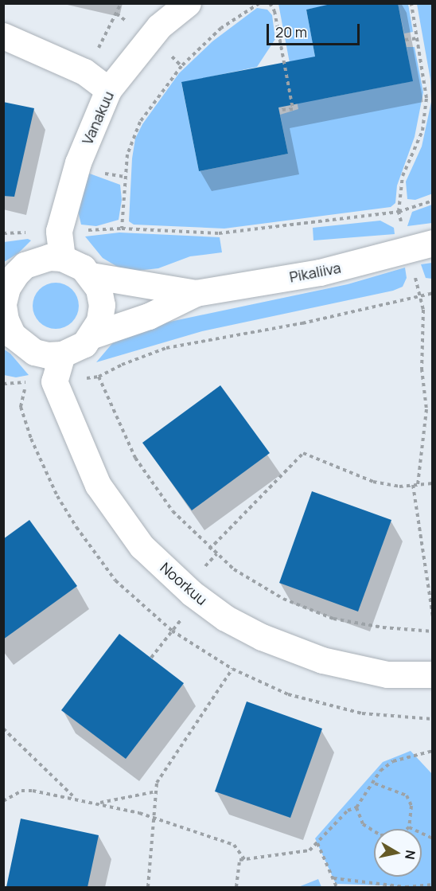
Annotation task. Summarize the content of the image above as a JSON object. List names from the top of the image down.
{
  "streets": {
    "street": ["Vanakuu", "Pikaliiva", "Noorkuu"]
  },
  "scale_bar": "20 m",
  "north": "right"
}
